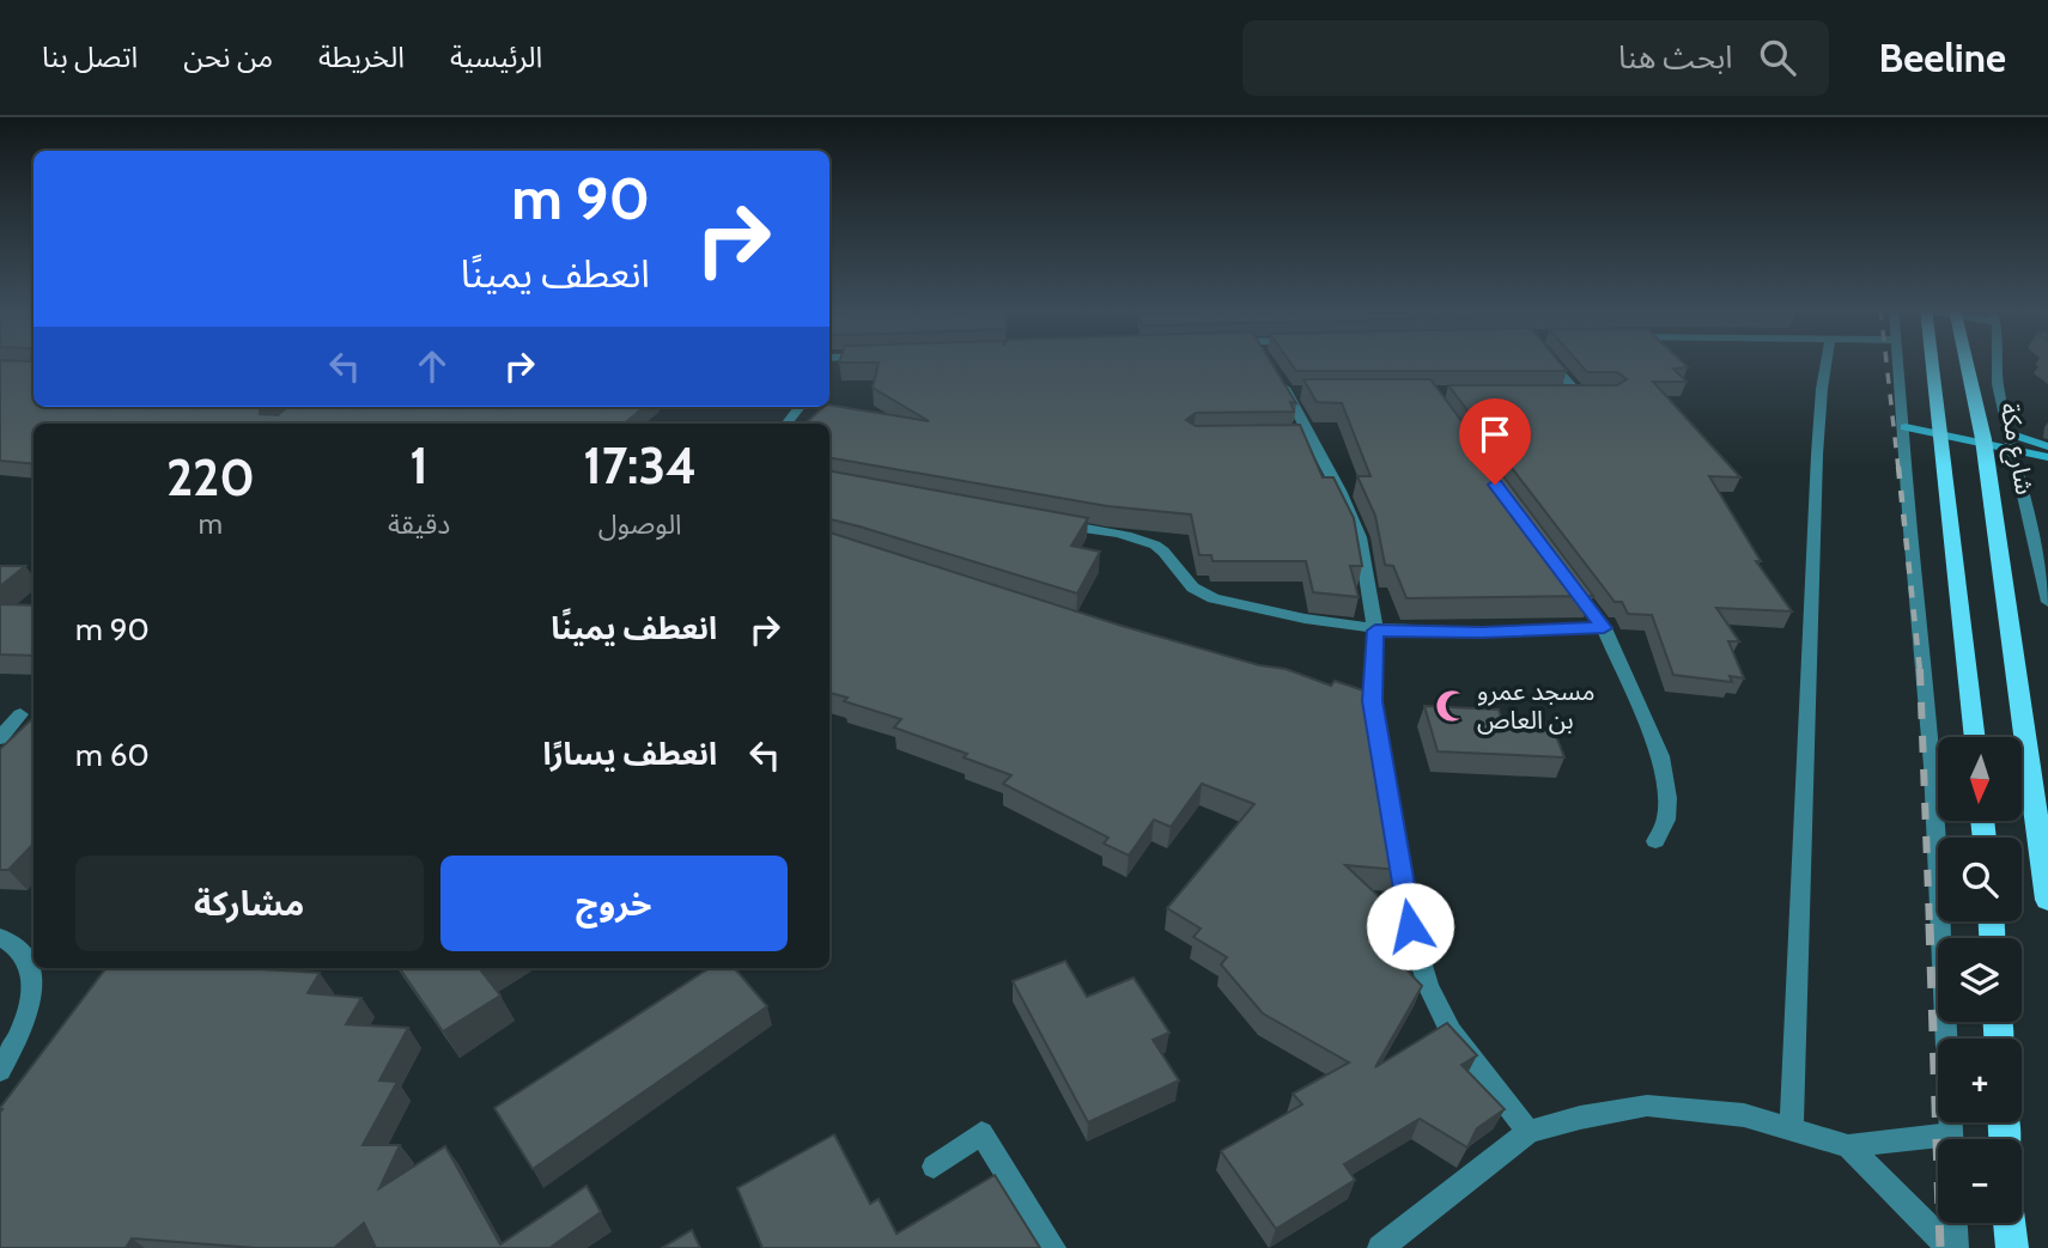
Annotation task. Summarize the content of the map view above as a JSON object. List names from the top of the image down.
{
  "streets": {
    "main road": ["شارع مكة"]
  },
  "places": {
    "mosque": ["مسجد عمرو بن العاص"]
  },
  "north": "bottom",
  "page": {
    "header": "Beeline",
    "search": "ابحث هنا",
    "nav": [
      "الرئيسية",
      "الخريطة",
      "من نحن",
      "اتصل بنا"
    ],
    "turn": ["90 m", "انعطف يمينًا"],
    "eta": [
      "17:34",
      "الوصول",
      "1",
      "دقيقة",
      "220",
      "m"
    ],
    "list": [
      {
        "name": "انعطف يمينًا",
        "value": "90 m"
      },
      {
        "name": "انعطف يسارًا",
        "value": "60 m"
      }
    ],
    "map_buttons": ["+", "−"],
    "buttons": ["خروج", "مشاركة"]
  }
}
